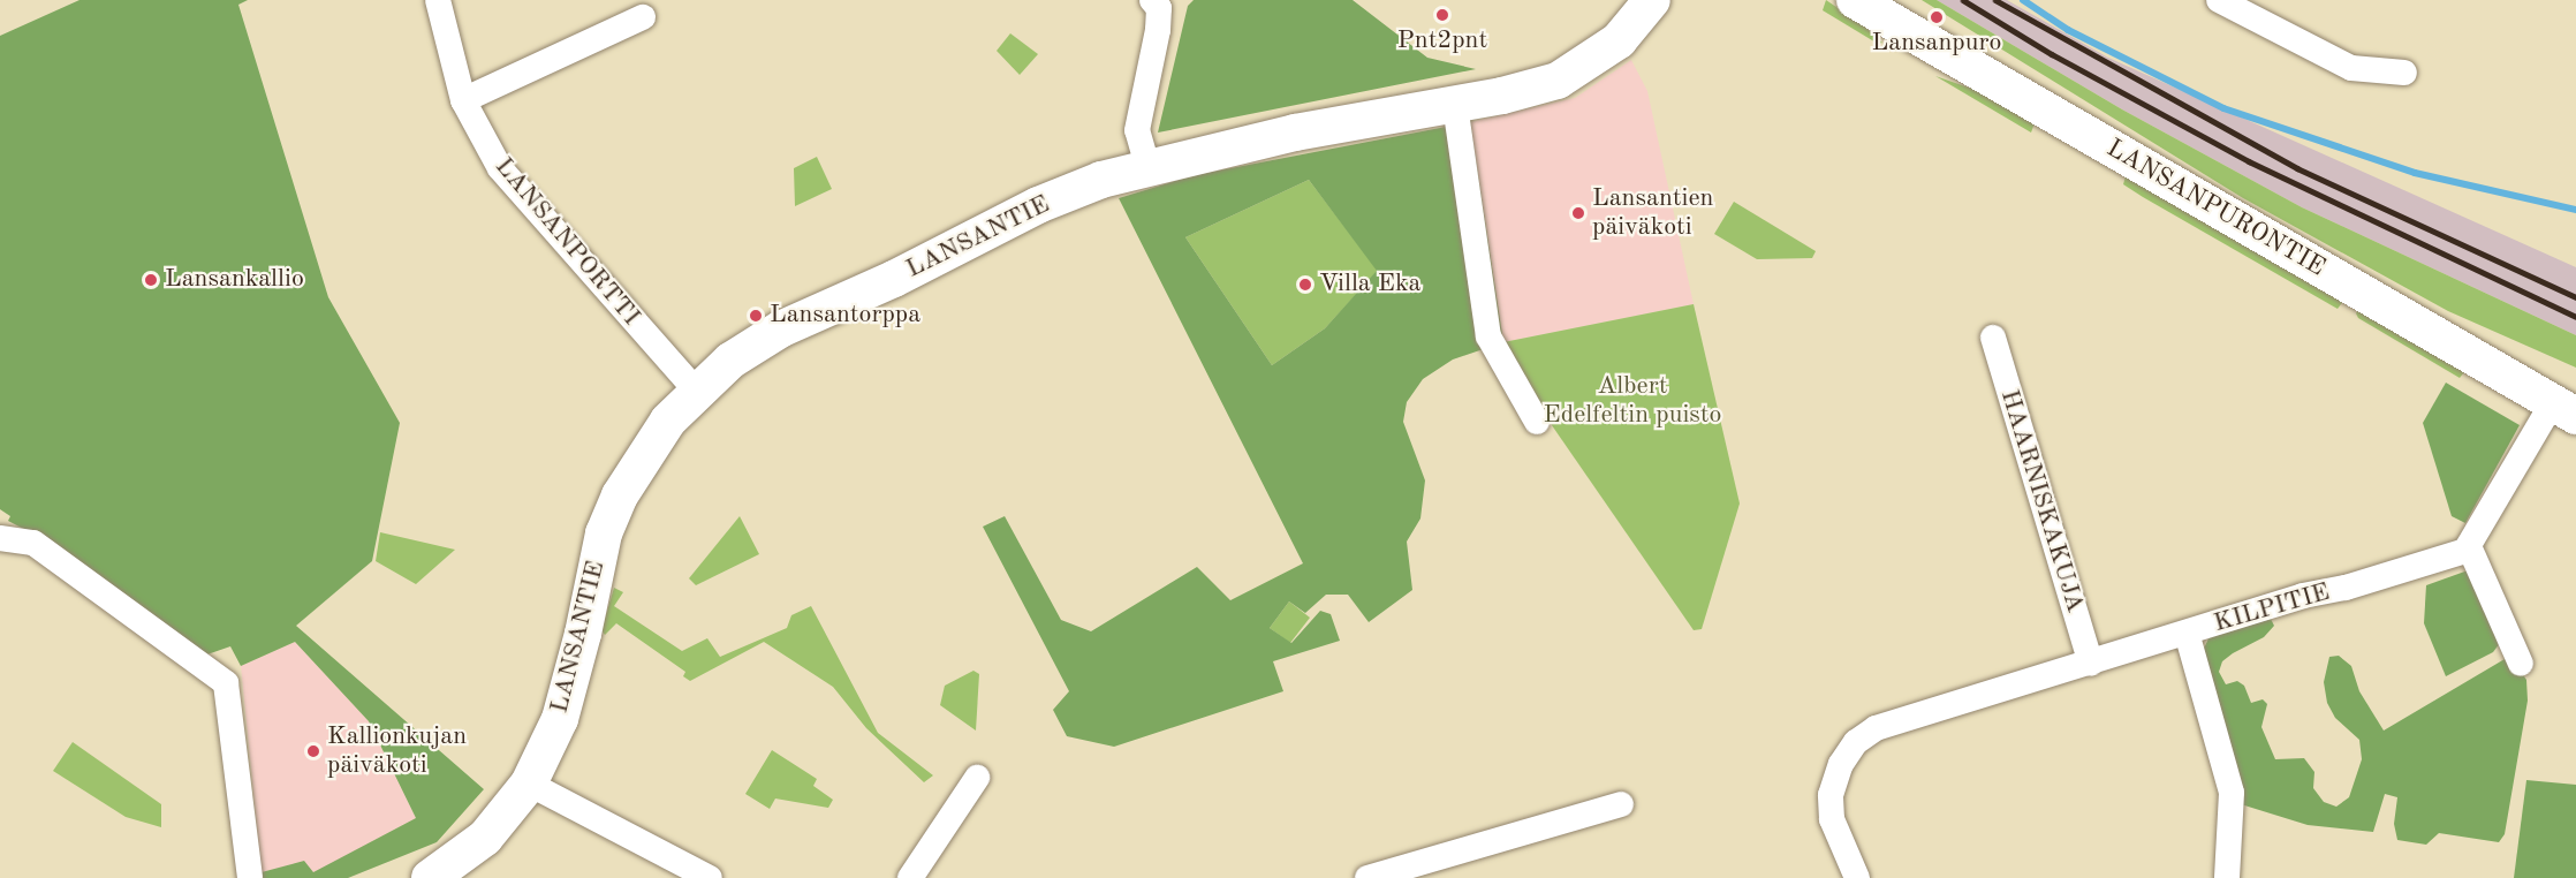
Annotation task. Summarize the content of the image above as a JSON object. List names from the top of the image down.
{
  "streets": {
    "street": [
      "LANSANPURONTIE",
      "LANSANTIE",
      "LANSANPORTTI",
      "HAARNISKAKUJA",
      "KILPITIE"
    ]
  },
  "crossings": [
    ["LANSANTIE", "LANSANPORTTI"],
    ["HAARNISKAKUJA", "KILPITIE"]
  ],
  "parks": ["Albert Edelfeltin puisto"],
  "places": [
    "Pnt2pnt",
    "Lansanpuro",
    "Lansantien päiväkoti",
    "Lansankallio",
    "Villa Eka",
    "Lansantorppa",
    "Kallionkujan päiväkoti"
  ]
}
